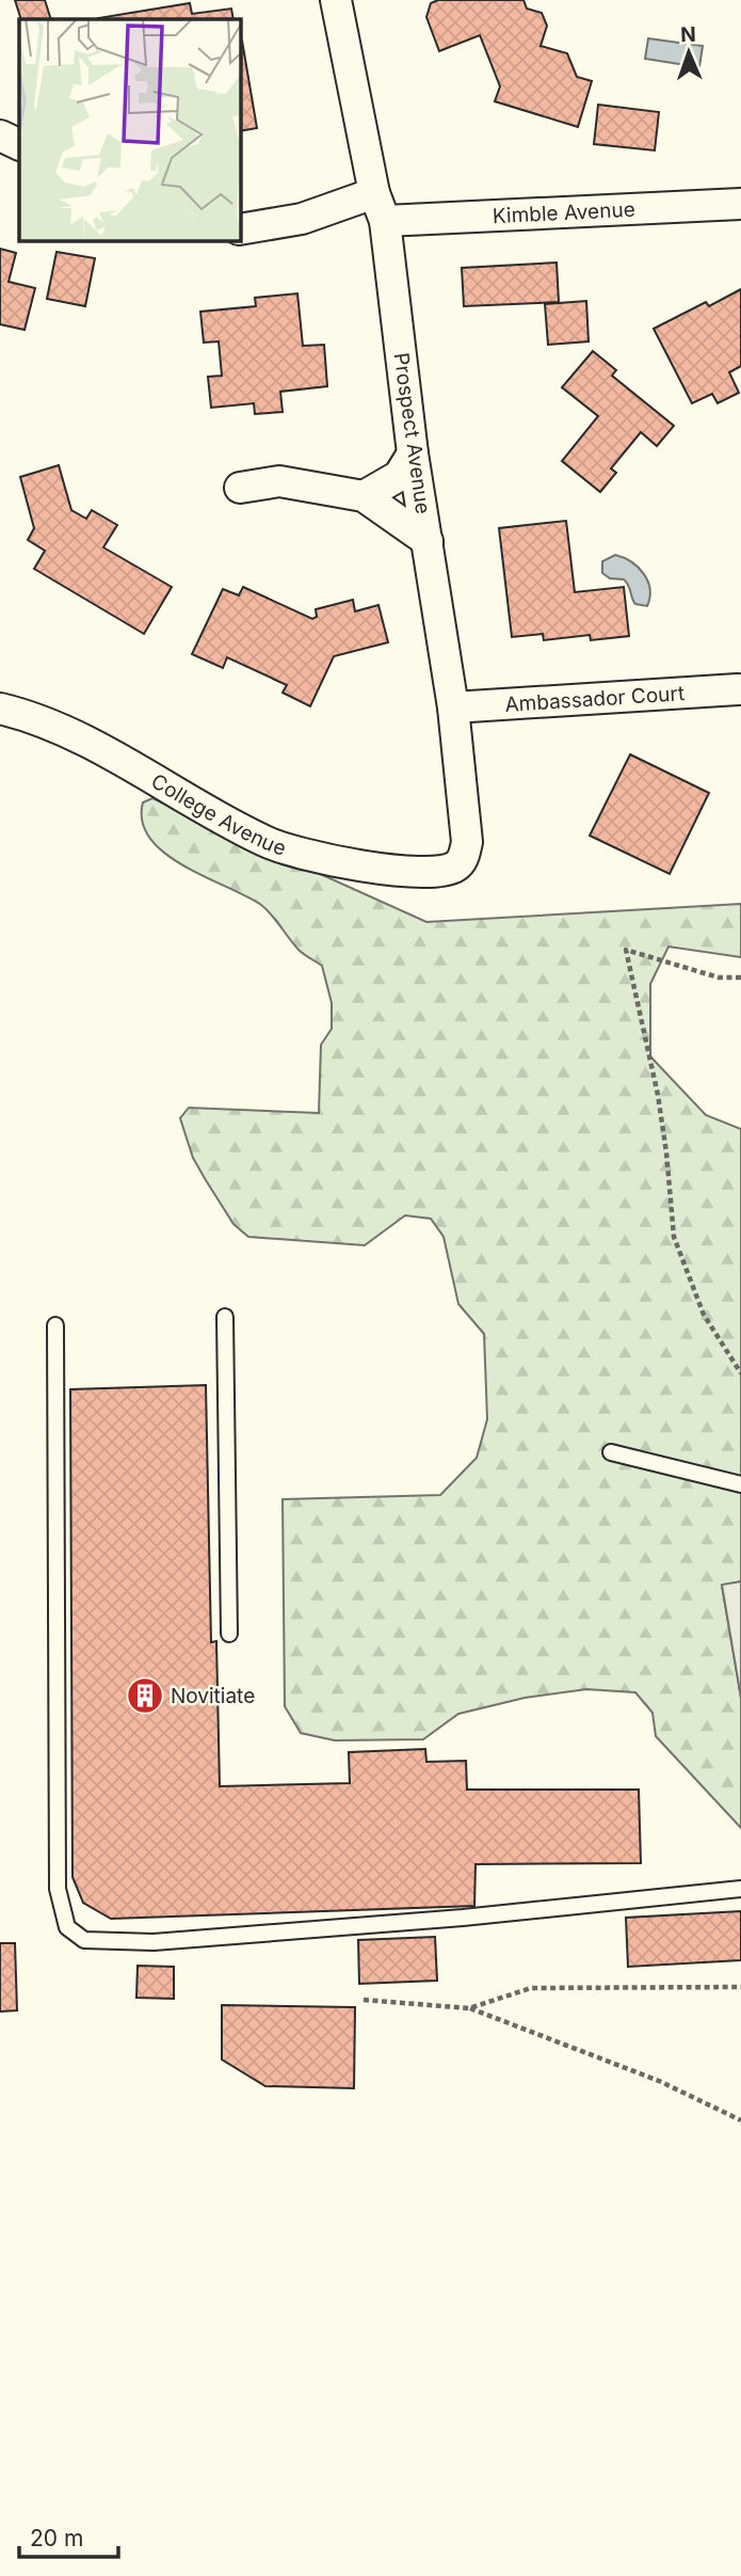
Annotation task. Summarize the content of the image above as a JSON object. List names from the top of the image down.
{
  "streets": {
    "street": [
      "Kimble Avenue",
      "Prospect Avenue",
      "Ambassador Court",
      "College Avenue"
    ]
  },
  "crossings": [
    ["Kimble Avenue", "Prospect Avenue"],
    ["Prospect Avenue", "Ambassador Court"],
    ["Prospect Avenue", "College Avenue"]
  ],
  "places": {
    "building": ["Novitiate"]
  },
  "scale_bar": "20 m",
  "north": "top"
}
